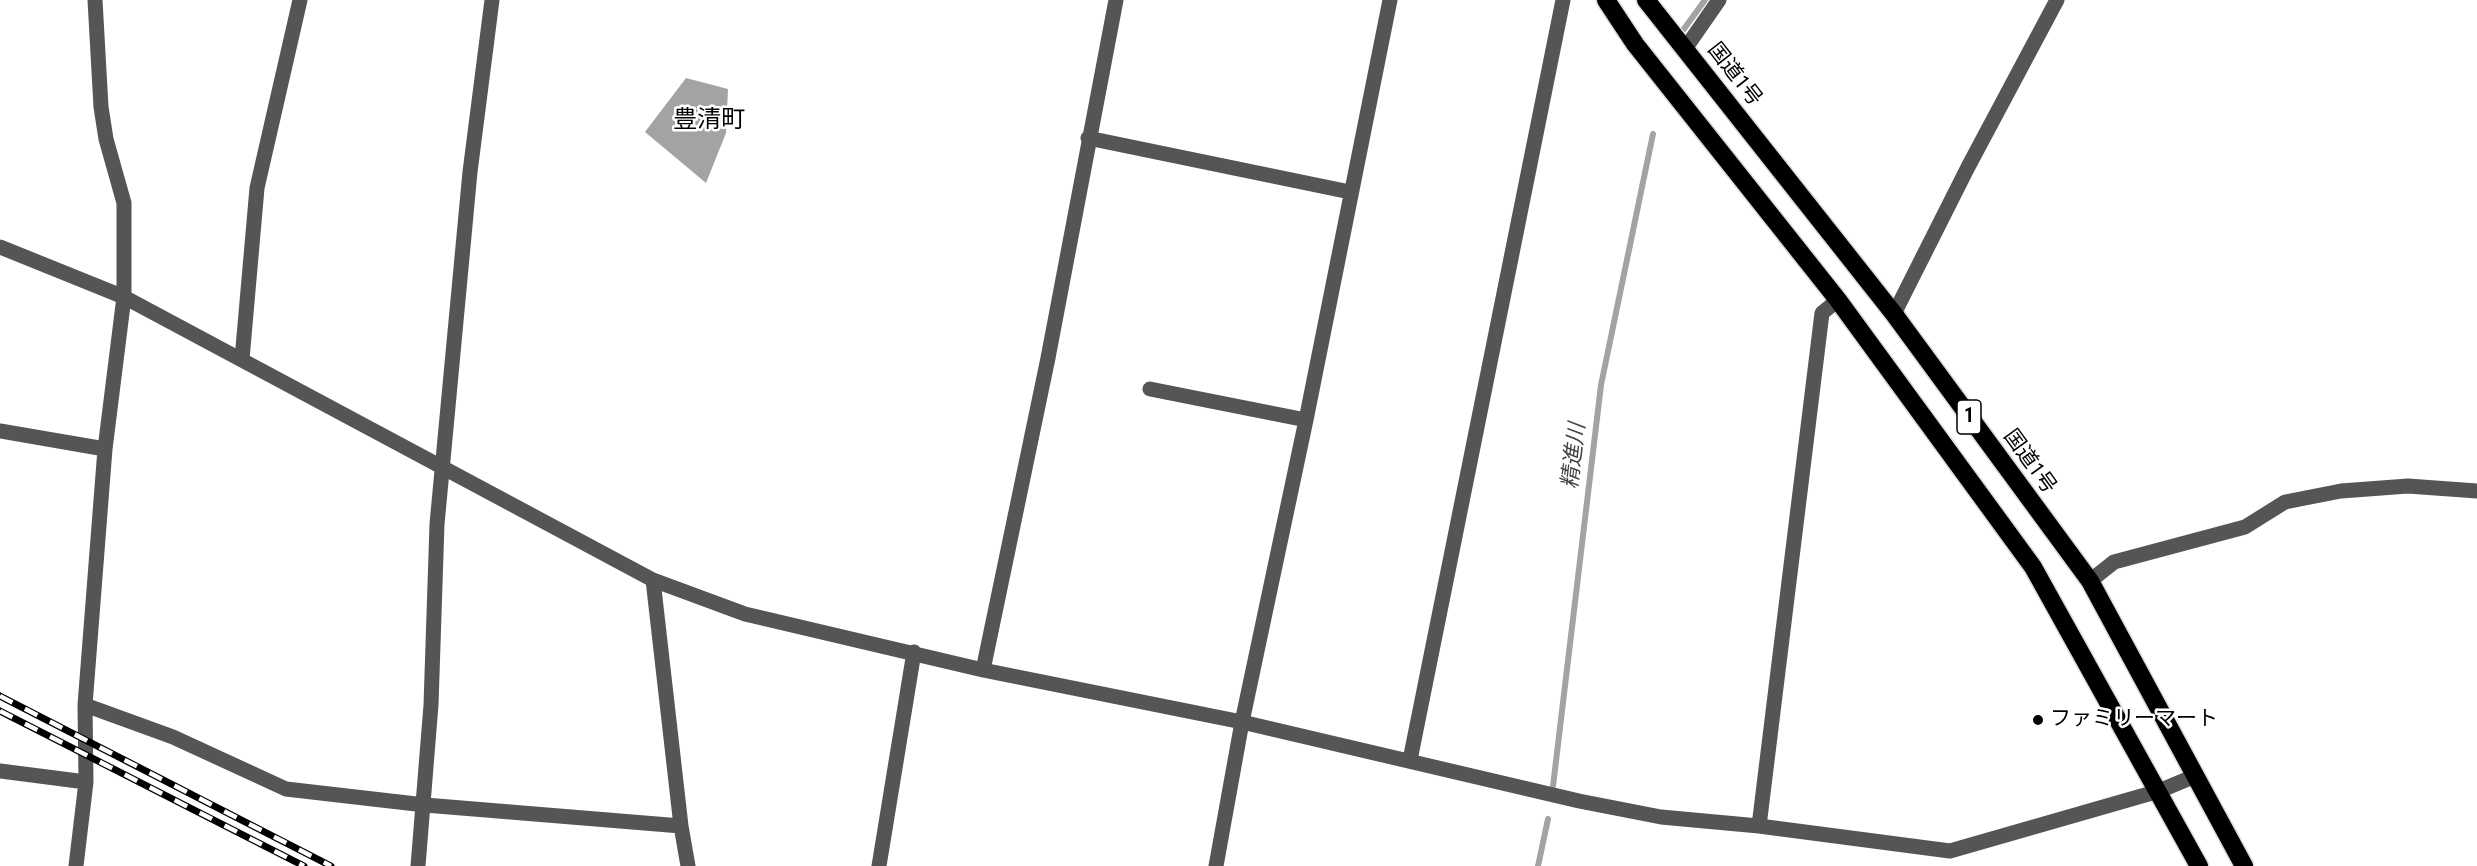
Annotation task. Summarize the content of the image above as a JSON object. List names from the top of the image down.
{
  "streets": {
    "highway": ["国道1号", "1"]
  },
  "districts": ["豊清町"],
  "water": ["精進川"],
  "places": ["ファミリーマート"]
}
